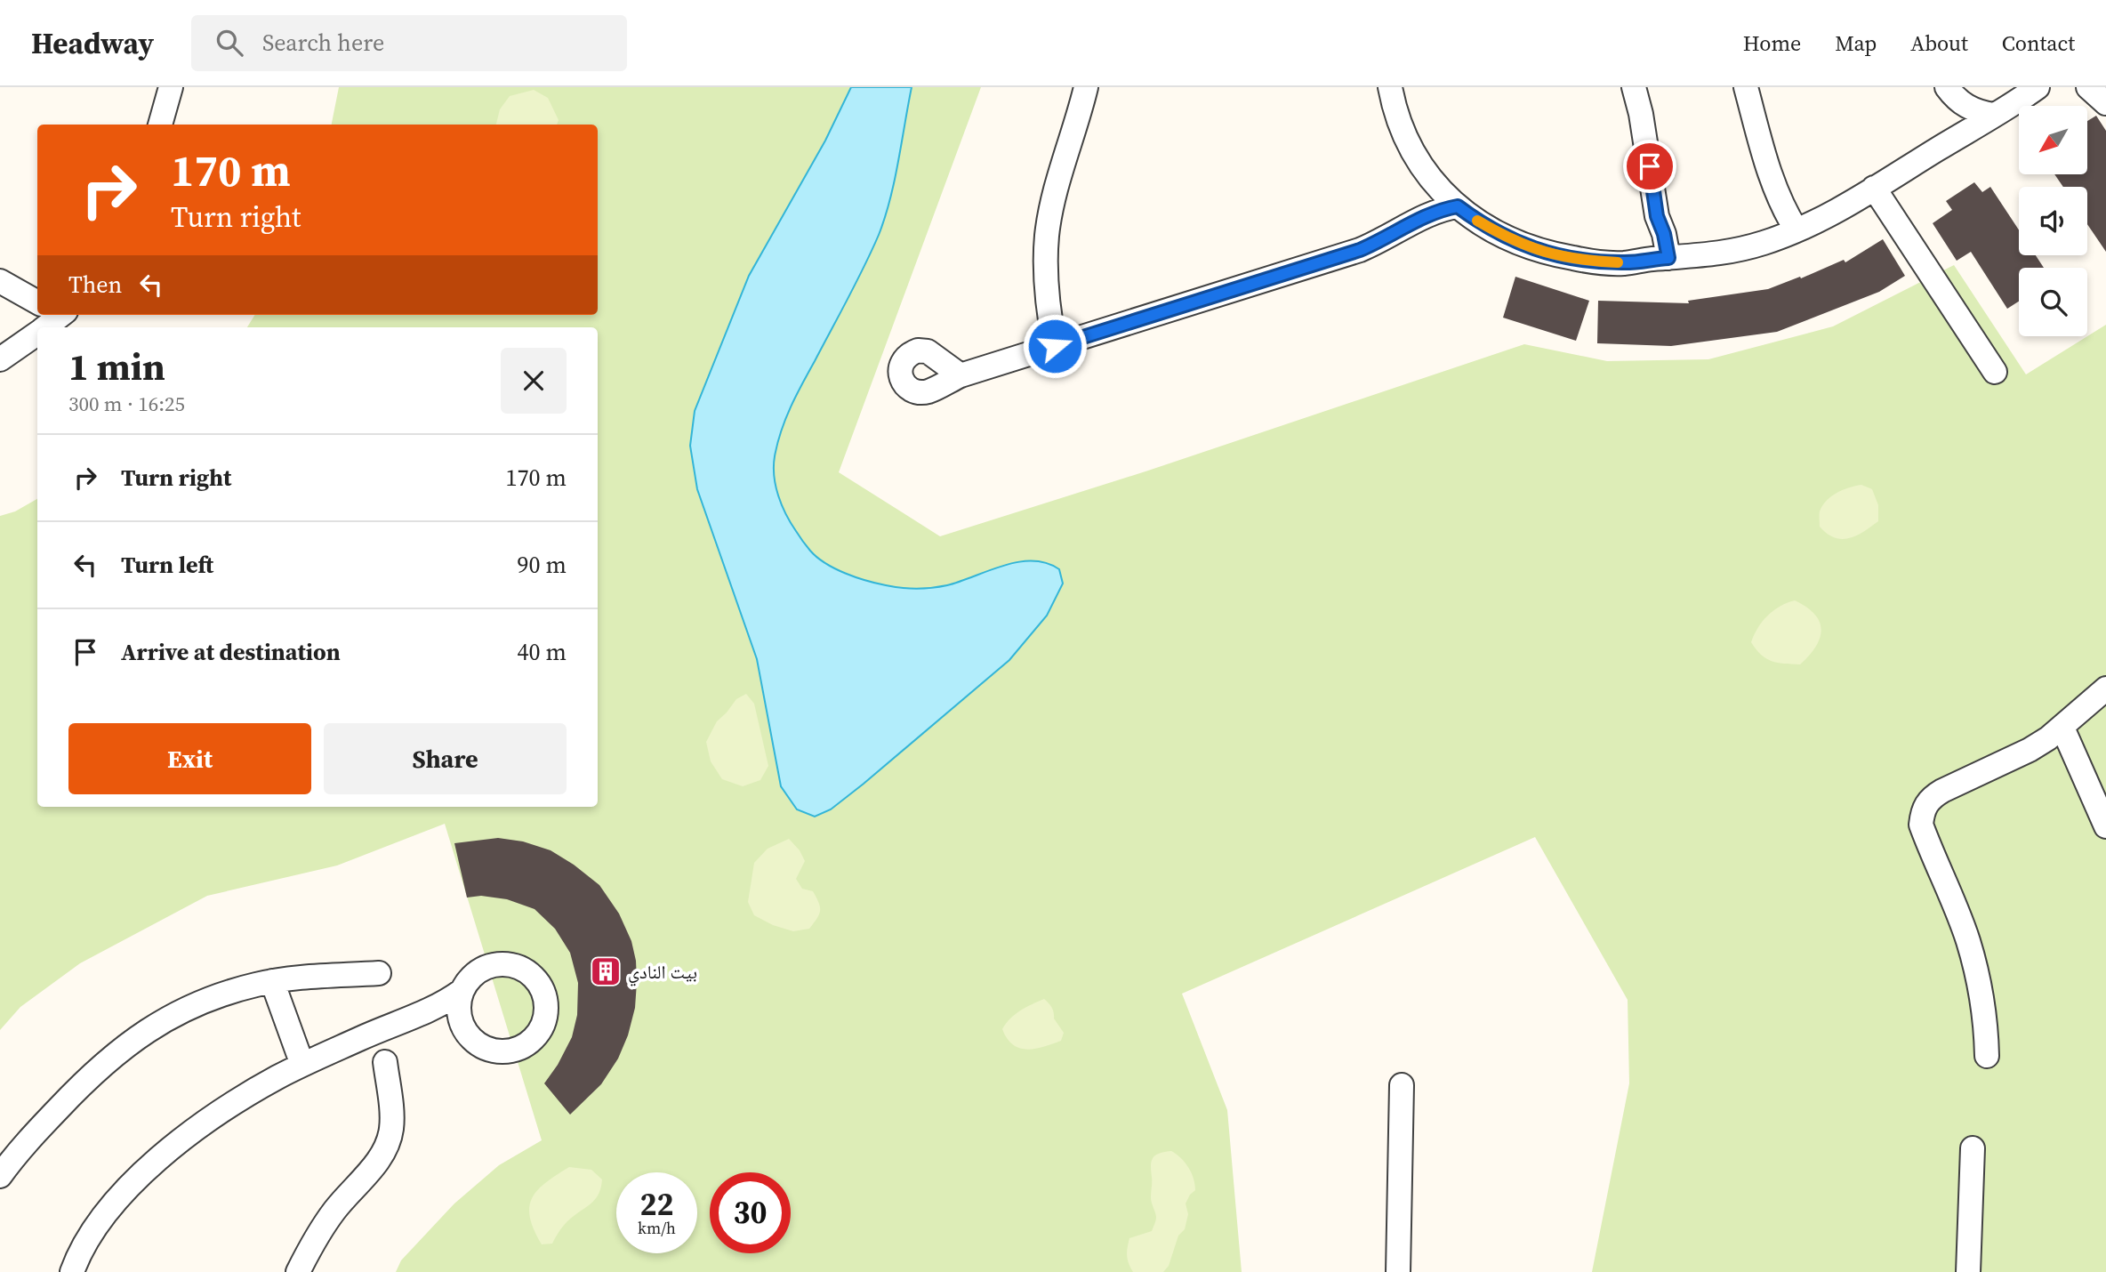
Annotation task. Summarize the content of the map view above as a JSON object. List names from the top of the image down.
{
  "places": {
    "building": ["بيت النادي"]
  },
  "north": "bottom left",
  "page": {
    "header": "Headway",
    "search": "Search here",
    "nav": [
      "Home",
      "Map",
      "About",
      "Contact"
    ],
    "turn": ["170 m", "Turn right"],
    "then": "Then",
    "heading": ["1 min", "300 m · 16:25"],
    "list": [
      {
        "name": "Turn right",
        "value": "170 m"
      },
      {
        "name": "Turn left",
        "value": "90 m"
      },
      {
        "name": "Arrive at destination",
        "value": "40 m"
      }
    ],
    "buttons": ["Exit", "Share"],
    "speed": "22 km/h",
    "limit": "30"
  }
}
